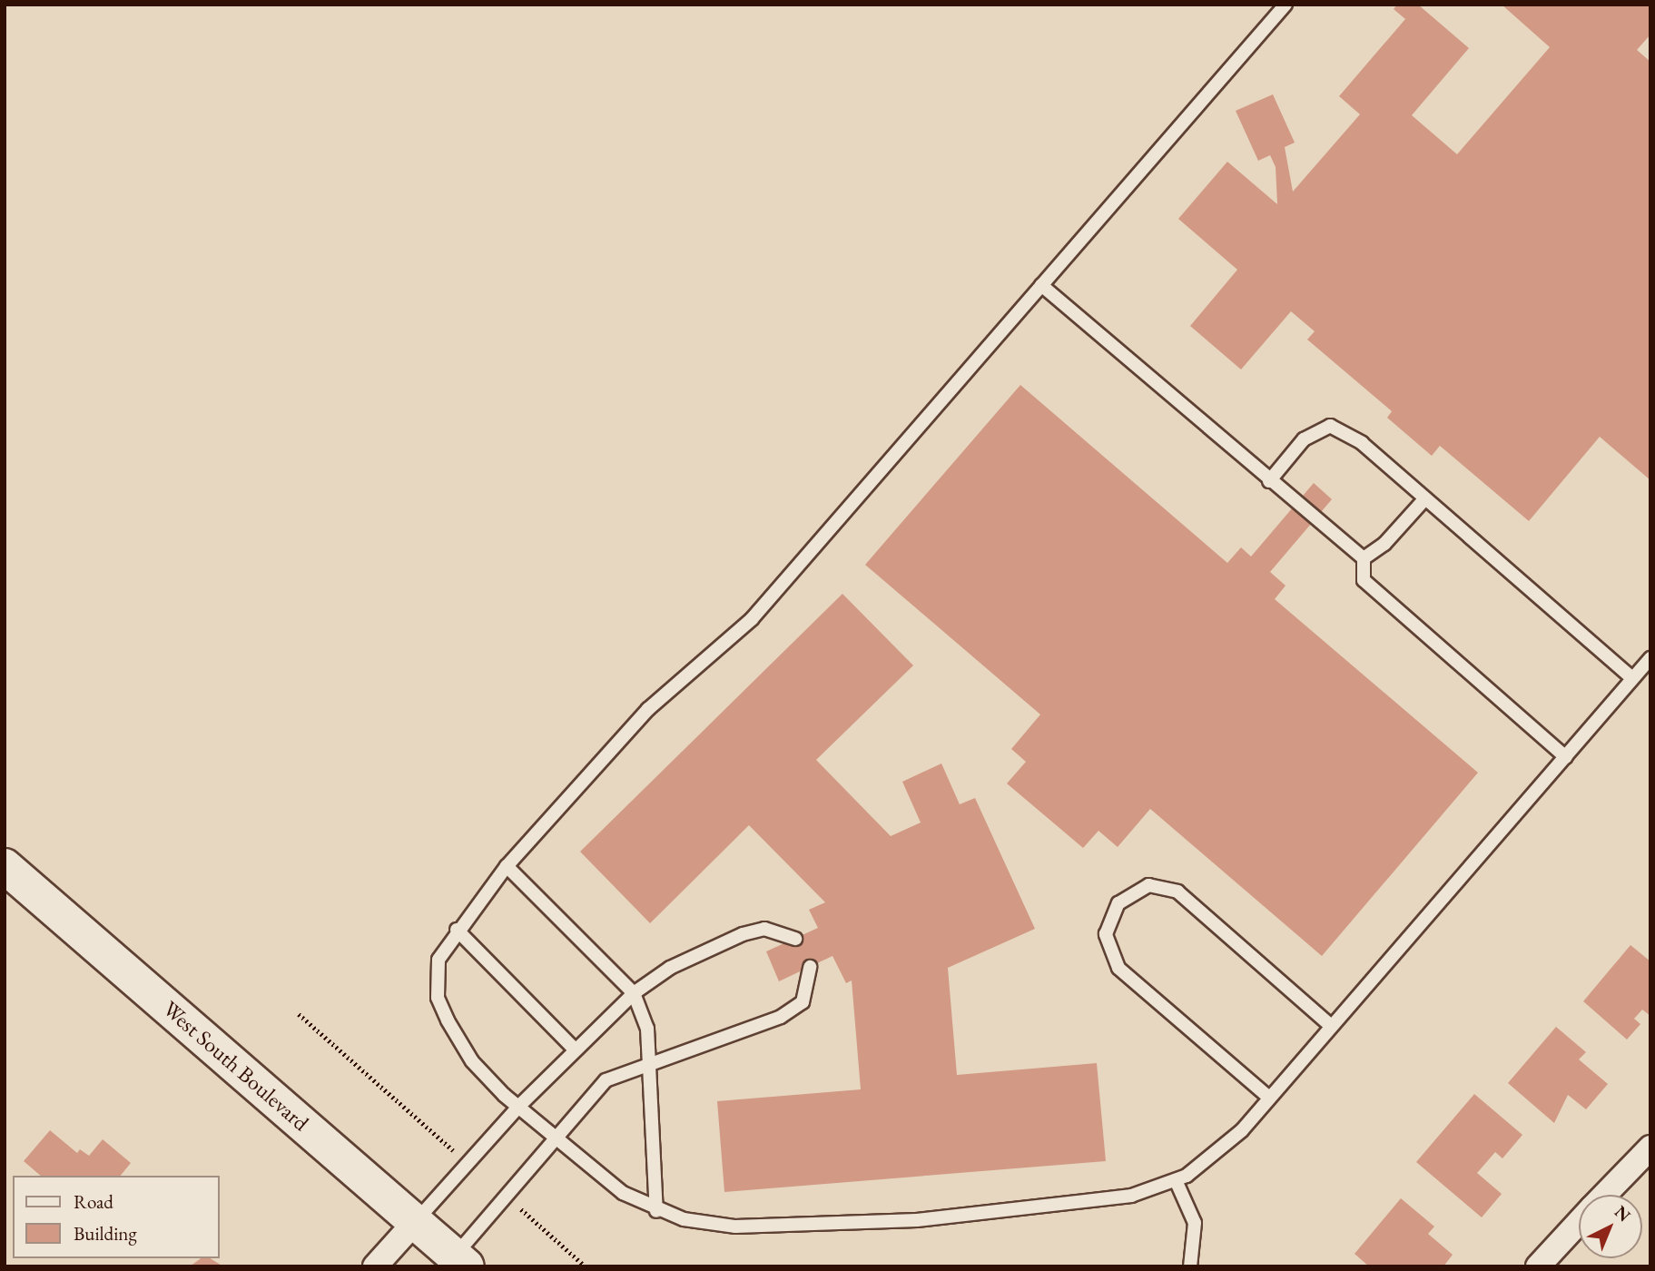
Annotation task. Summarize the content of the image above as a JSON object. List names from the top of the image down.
{
  "streets": {
    "main road": ["West South Boulevard"]
  },
  "legend": ["Road", "Building"],
  "north": "top right"
}
